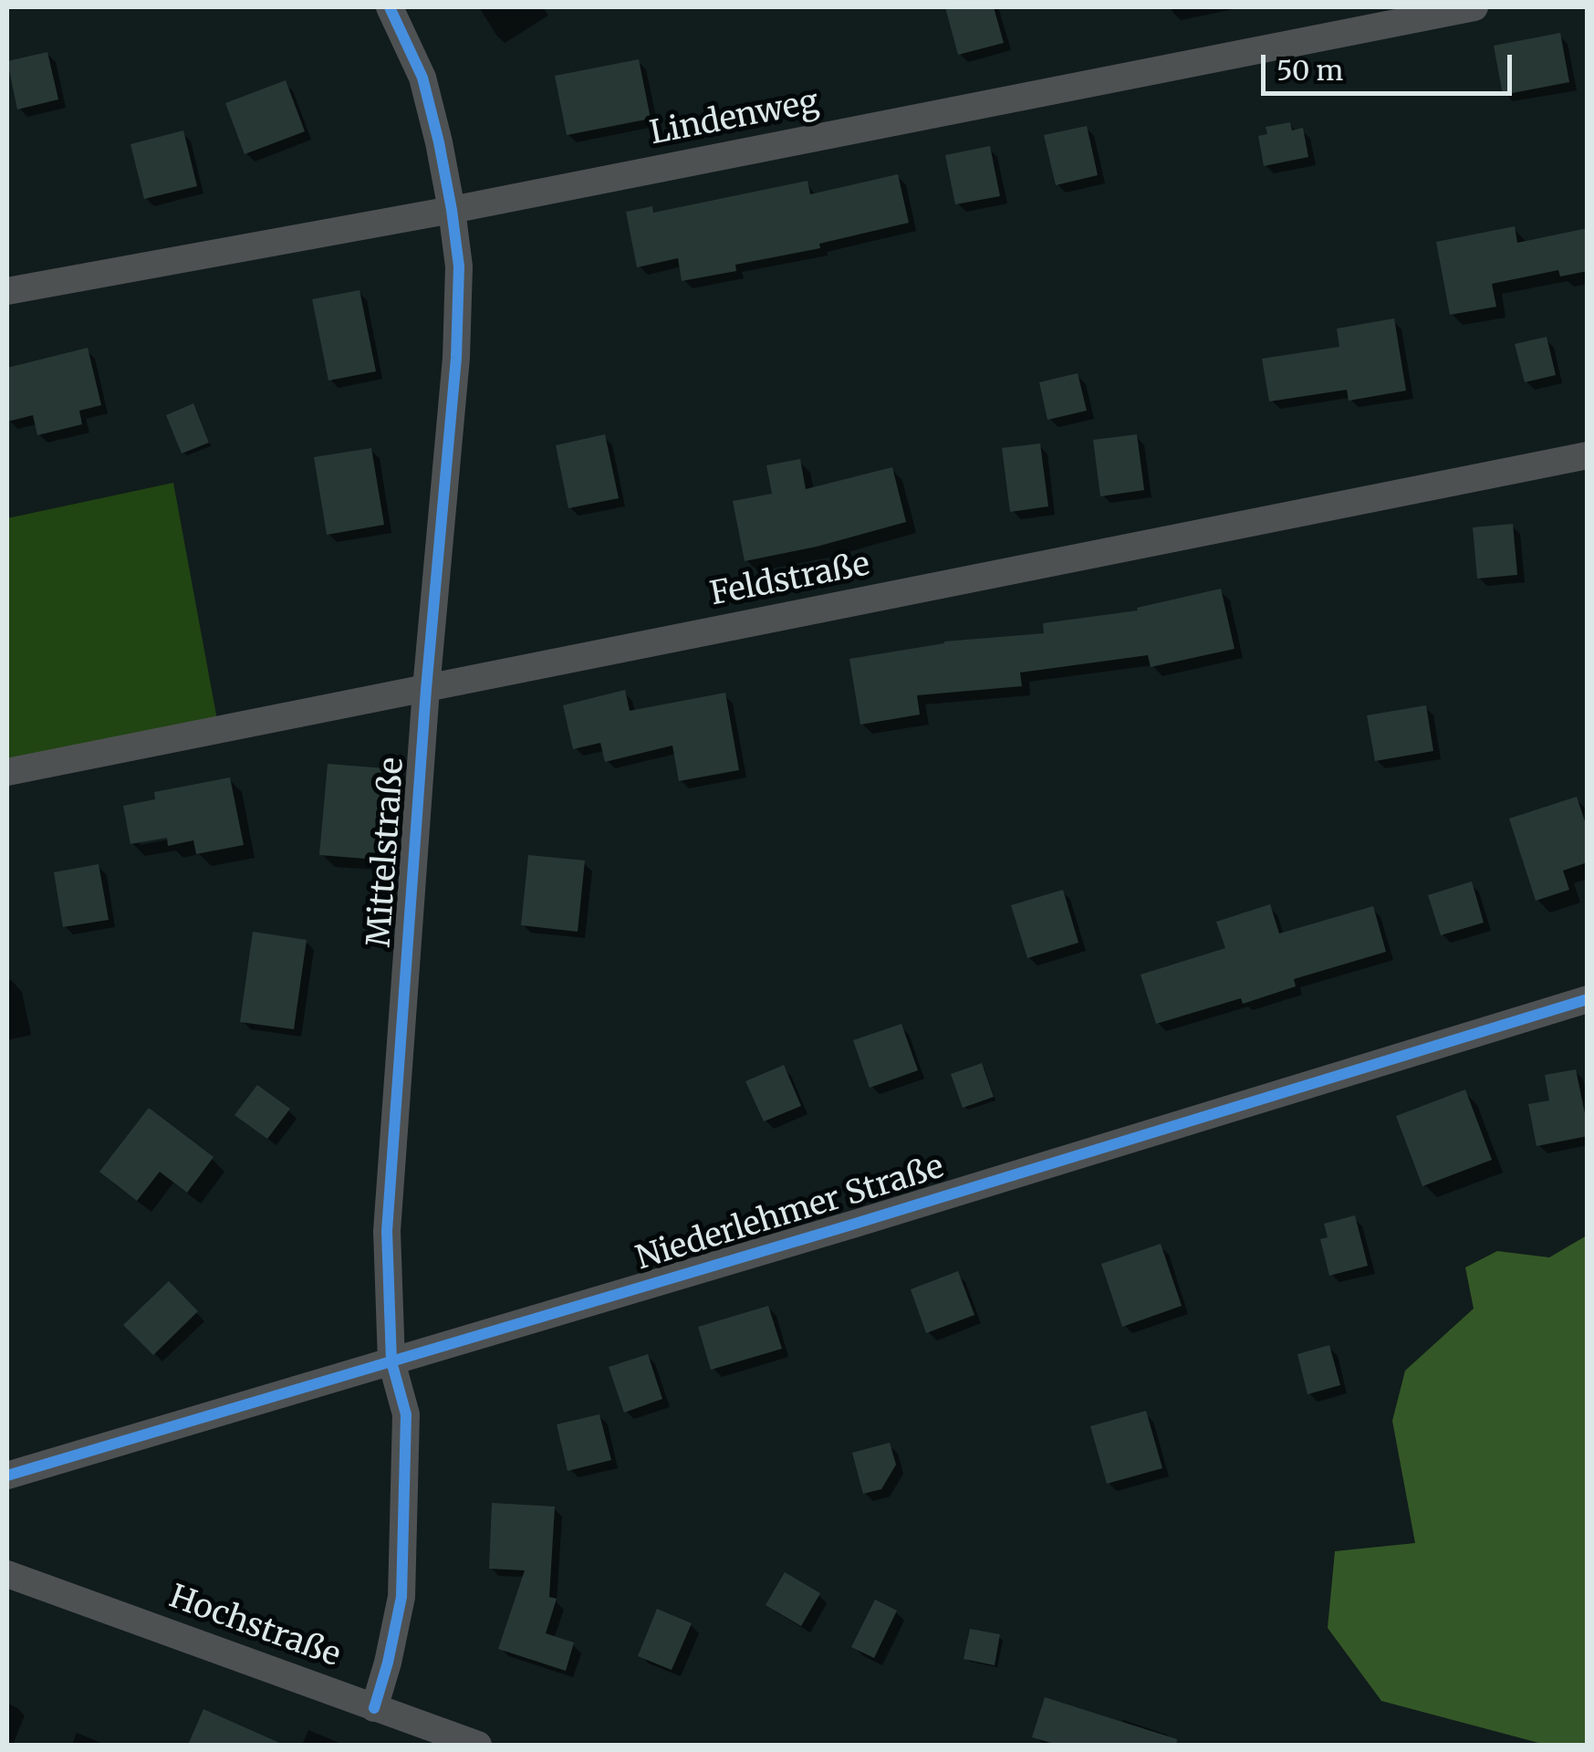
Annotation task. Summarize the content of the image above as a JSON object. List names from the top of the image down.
{
  "streets": {
    "street": [
      "Lindenweg",
      "Feldstraße",
      "Mittelstraße",
      "Niederlehmer Straße",
      "Hochstraße"
    ]
  },
  "crossings": [
    ["Lindenweg", "Mittelstraße"],
    ["Feldstraße", "Mittelstraße"],
    ["Mittelstraße", "Niederlehmer Straße"],
    ["Mittelstraße", "Hochstraße"]
  ],
  "scale_bar": "50 m"
}
